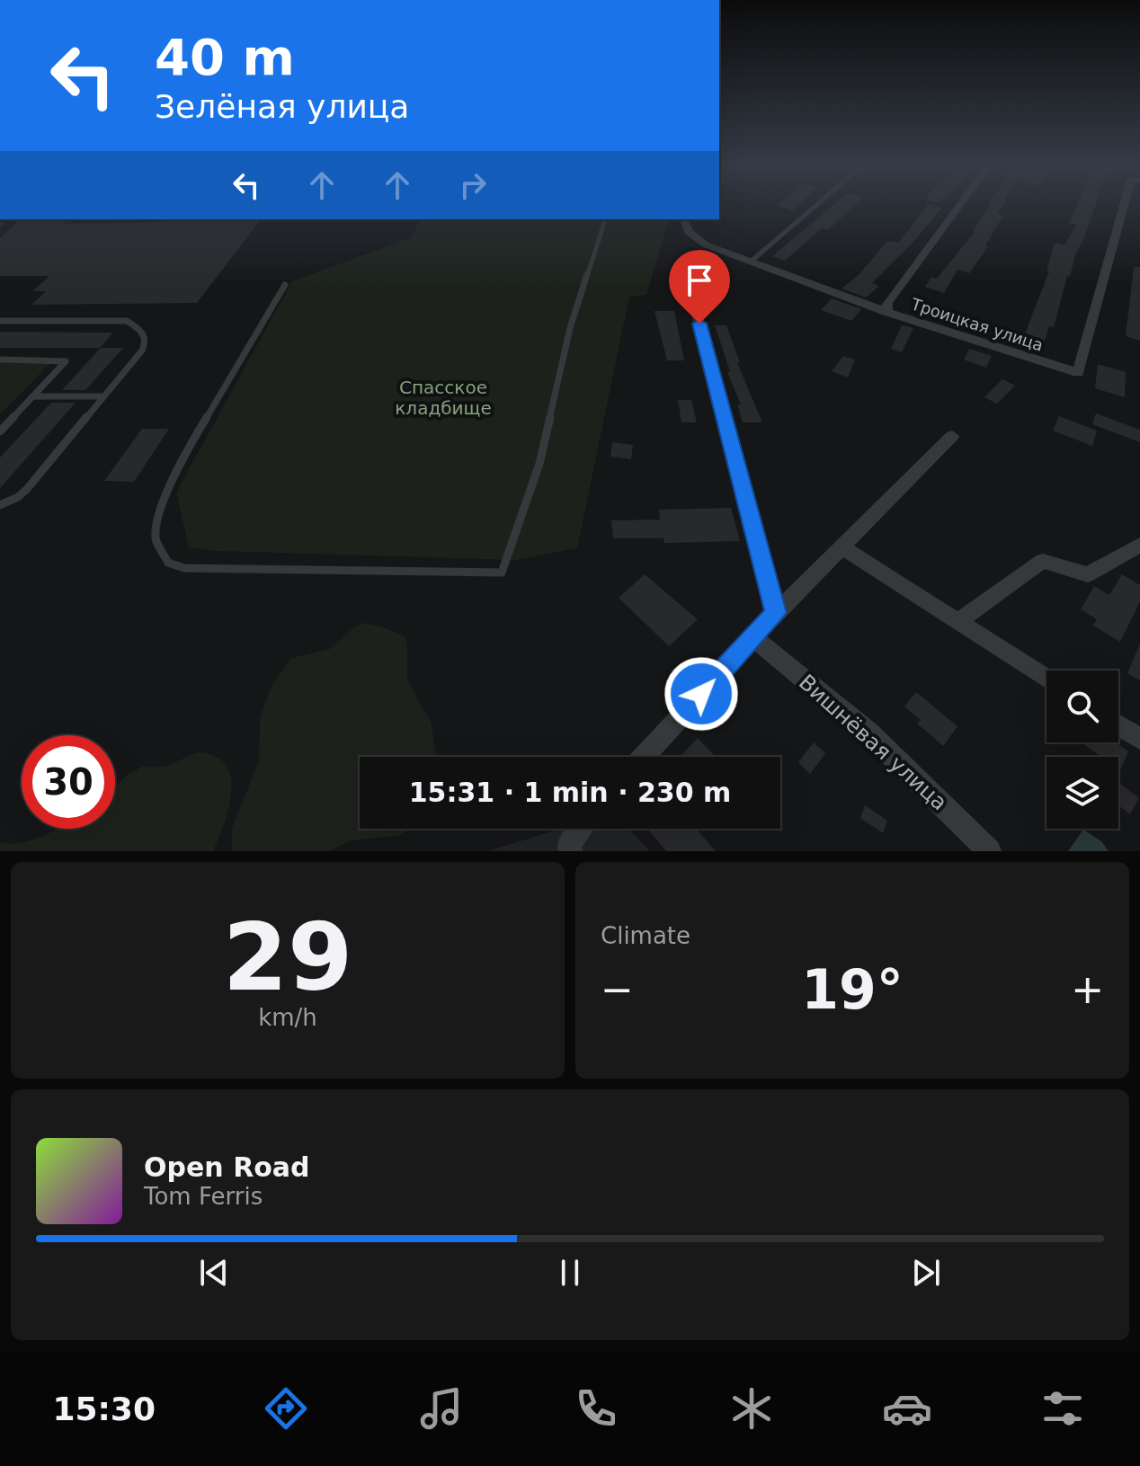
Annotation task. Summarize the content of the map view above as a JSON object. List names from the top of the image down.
{
  "streets": {
    "street": ["Троицкая улица", "Вишнёвая улица"]
  },
  "parks": ["Спасское кладбище"],
  "page": {
    "turn": ["40 m", "Зелёная улица"],
    "limit": "30",
    "trip": "15:31 · 1 min · 230 m",
    "tile": [
      ["29", "km/h"],
      "Climate"
    ],
    "heat": ["−", "19°", "+"],
    "song": ["Open Road", "Tom Ferris"],
    "tabs": "15:30"
  }
}
